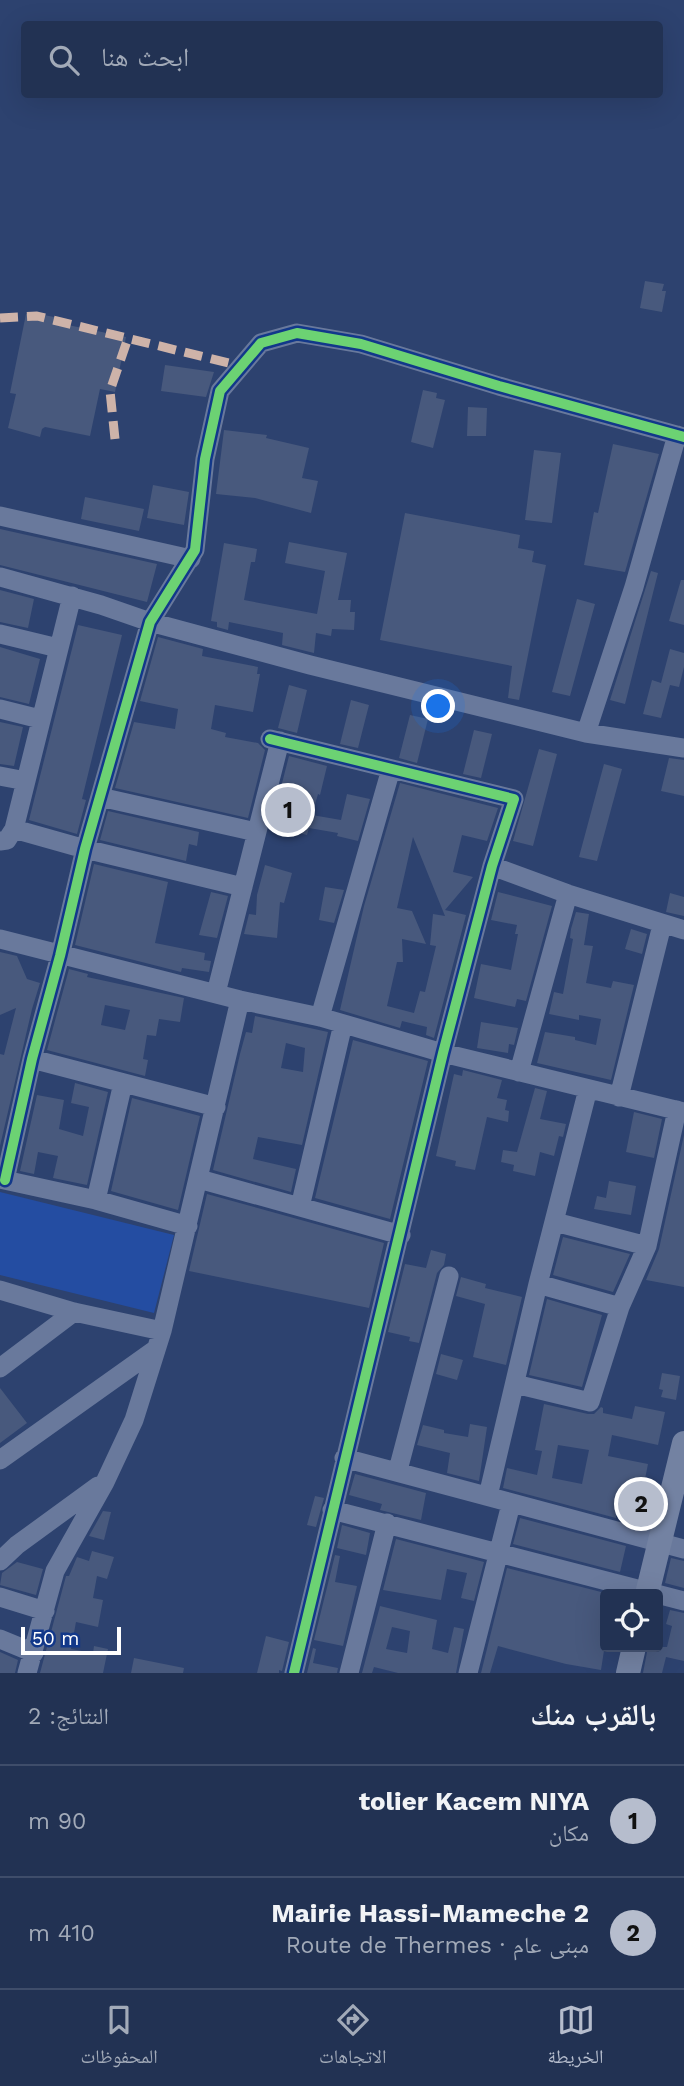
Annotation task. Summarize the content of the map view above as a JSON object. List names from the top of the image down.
{
  "scale_bar": "50 m",
  "page": {
    "search": "ابحث هنا",
    "pins": ["1", "2"],
    "scale": "50 m",
    "heading": ["بالقرب منك", "النتائج: 2"],
    "list": [
      {
        "mark": "1",
        "name": "tolier Kacem NIYA",
        "note": "مكان",
        "value": "90 m"
      },
      {
        "mark": "2",
        "name": "Mairie Hassi-Mameche 2",
        "note": "مبنى عام · Route de Thermes",
        "value": "410 m"
      }
    ],
    "nav": ["الخريطة", "الاتجاهات", "المحفوظات"]
  }
}
